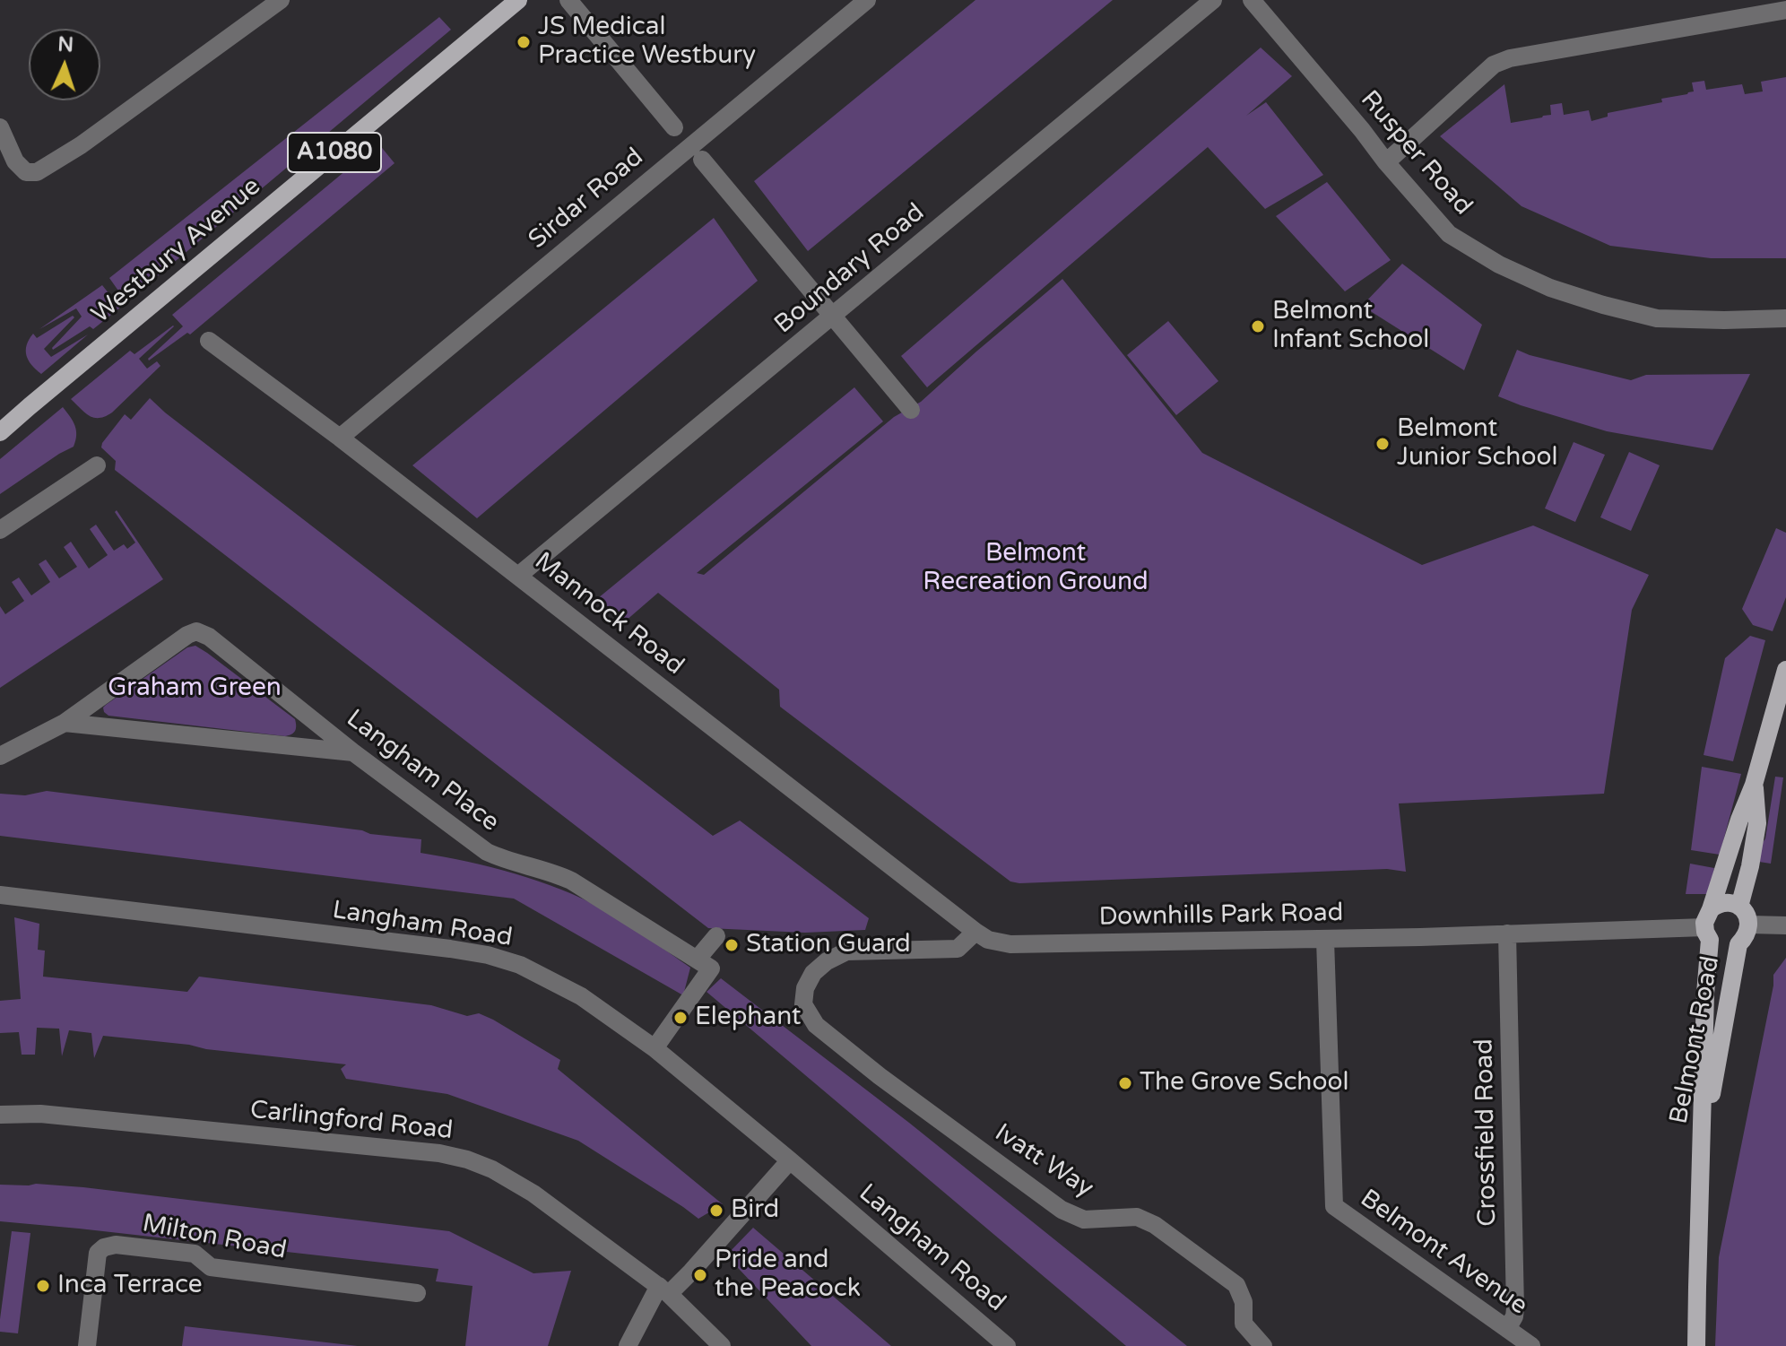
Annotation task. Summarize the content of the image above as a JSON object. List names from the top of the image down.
{
  "streets": {
    "main road": ["A1080", "Westbury Avenue", "Belmont Road"],
    "street": [
      "Rusper Road",
      "Sirdar Road",
      "Boundary Road",
      "Mannock Road",
      "Langham Place",
      "Downhills Park Road",
      "Langham Road",
      "Carlingford Road",
      "Crossfield Road",
      "Ivatt Way",
      "Milton Road",
      "Belmont Avenue"
    ]
  },
  "crossings": [
    ["Sirdar Road", "Mannock Road"],
    ["Boundary Road", "Mannock Road"],
    ["Mannock Road", "Downhills Park Road"],
    ["Mannock Road", "Ivatt Way"],
    ["Downhills Park Road", "Belmont Road"],
    ["Downhills Park Road", "Crossfield Road"],
    ["Downhills Park Road", "Ivatt Way"],
    ["Downhills Park Road", "Belmont Avenue"],
    ["Crossfield Road", "Belmont Avenue"]
  ],
  "parks": ["Belmont Recreation Ground", "Graham Green"],
  "places": [
    "JS Medical Practice Westbury",
    "Belmont Infant School",
    "Belmont Junior School",
    "Station Guard",
    "Elephant",
    "The Grove School",
    "Bird",
    "Pride and the Peacock",
    "Inca Terrace"
  ],
  "north": "top"
}
